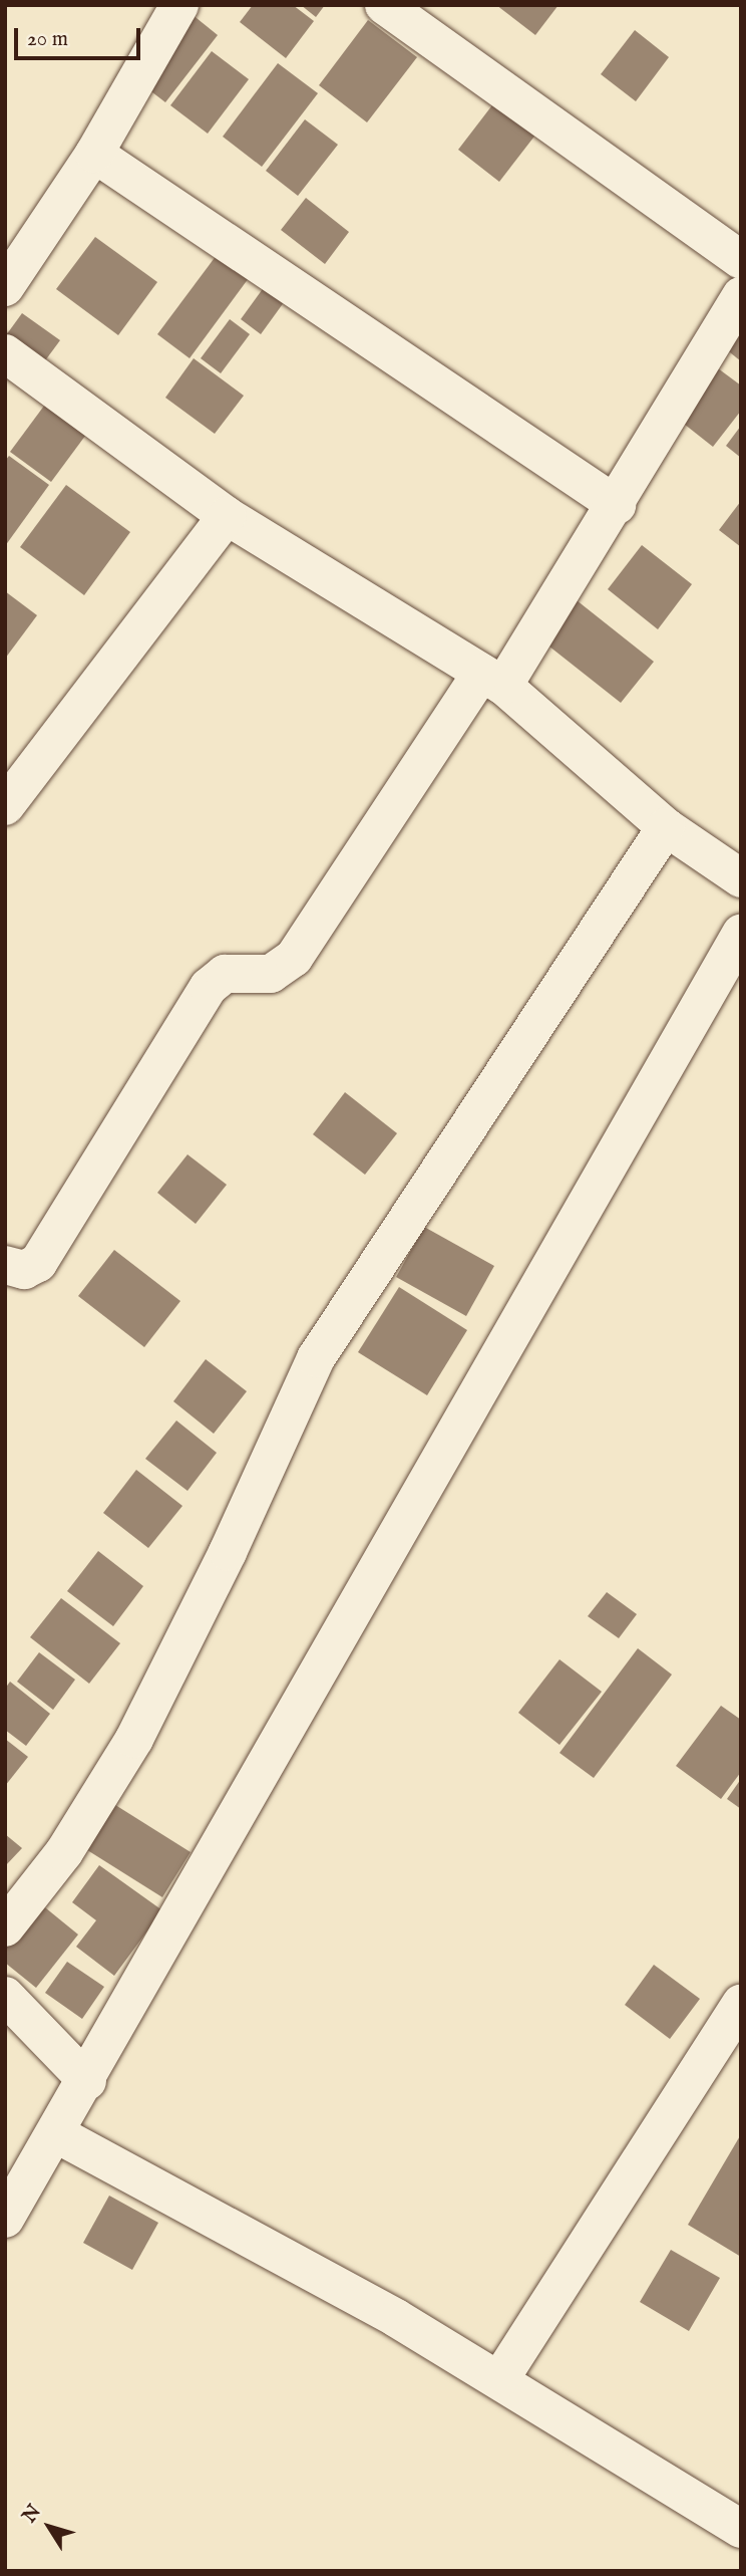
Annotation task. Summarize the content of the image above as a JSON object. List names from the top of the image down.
{
  "scale_bar": "20 m",
  "north": "top left"
}
